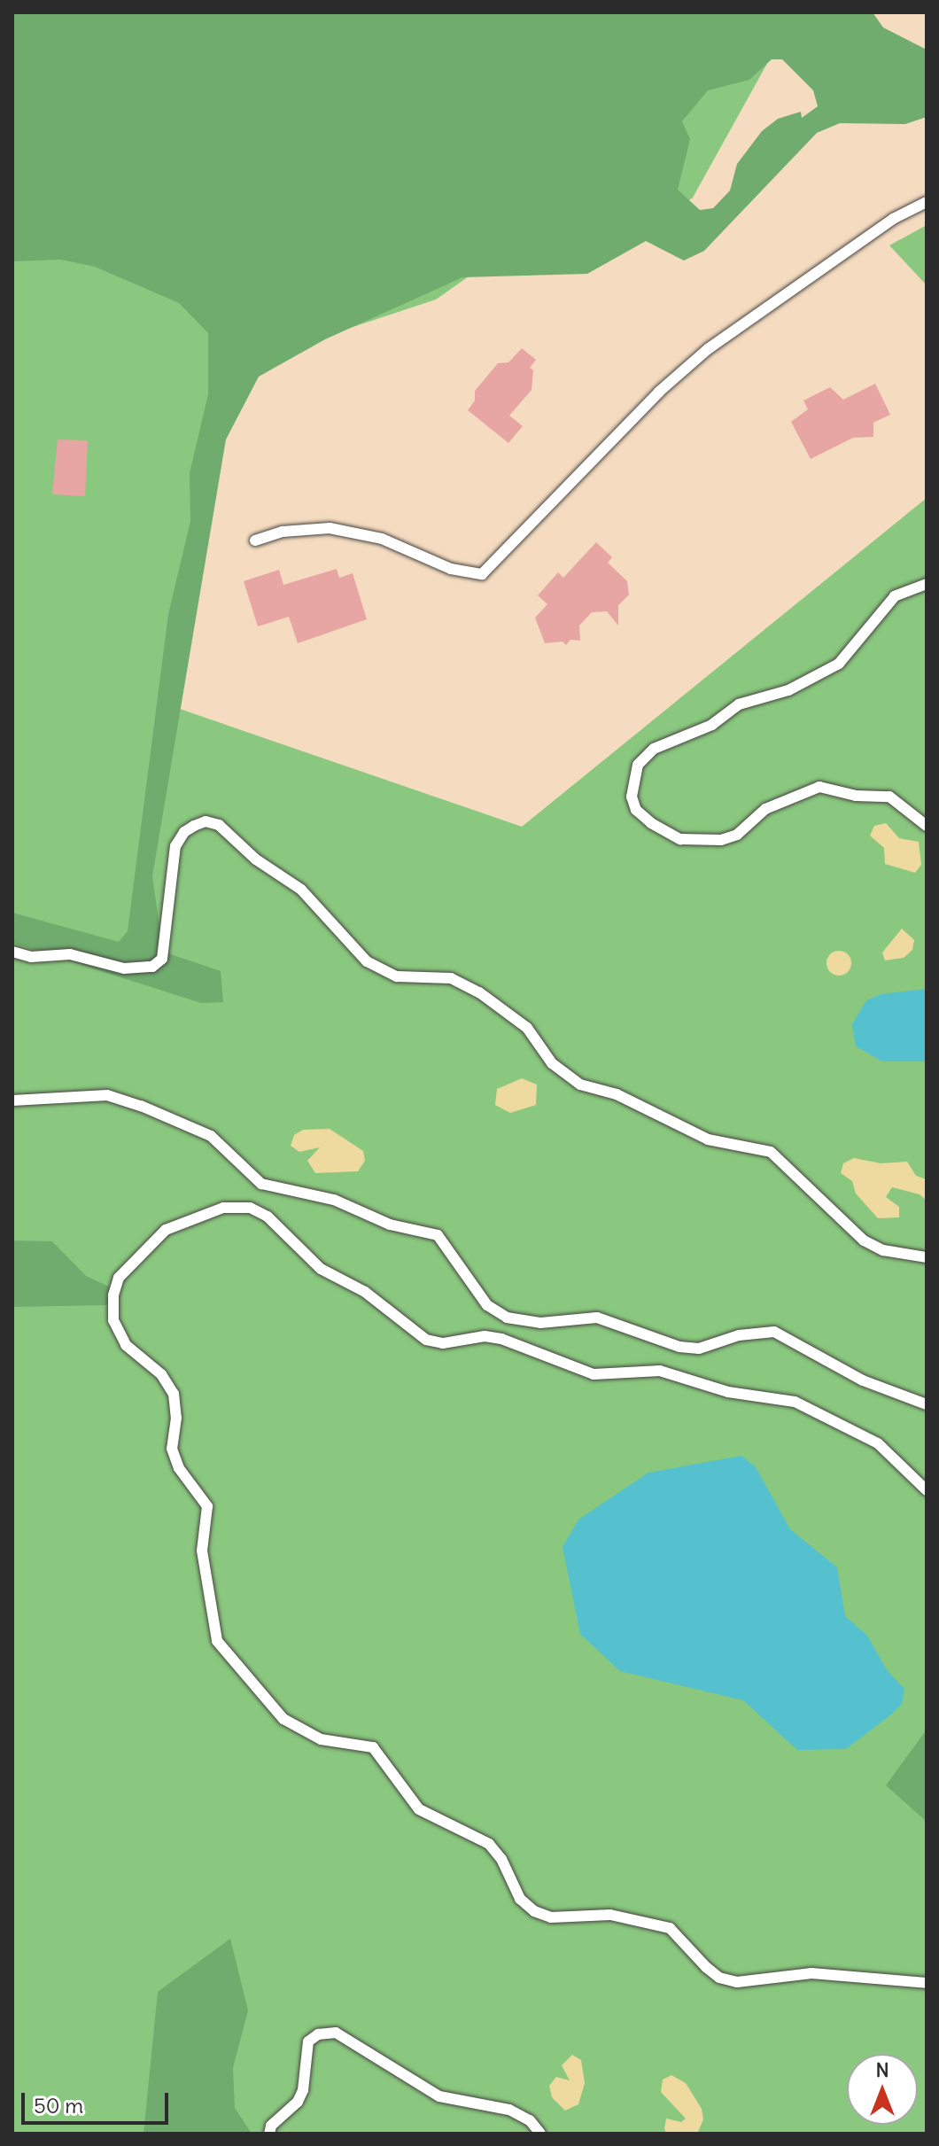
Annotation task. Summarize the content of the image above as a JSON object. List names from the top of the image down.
{
  "scale_bar": "50 m",
  "north": "top"
}
